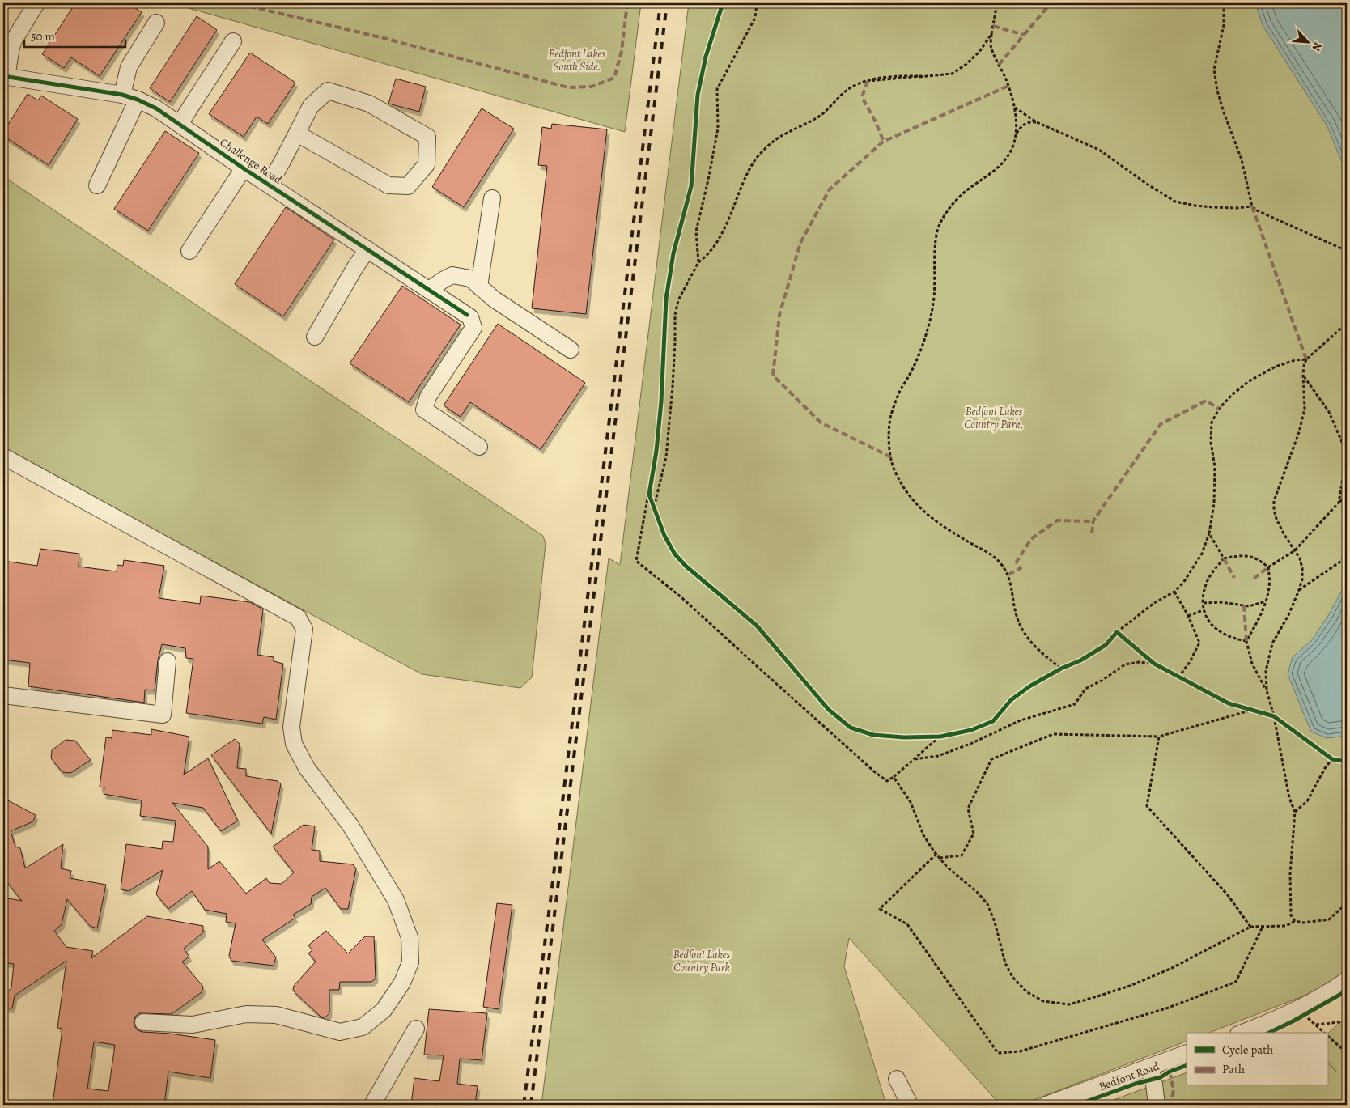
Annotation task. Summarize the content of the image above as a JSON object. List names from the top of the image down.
{
  "streets": {
    "street": ["Challenge Road", "Bedfont Road"]
  },
  "parks": ["Bedfont Lakes South Side.", "Bedfont Lakes Country Park.", "Bedfont Lakes Country Park"],
  "legend": ["Cycle path", "Path"],
  "scale_bar": "50 m",
  "north": "bottom right"
}
